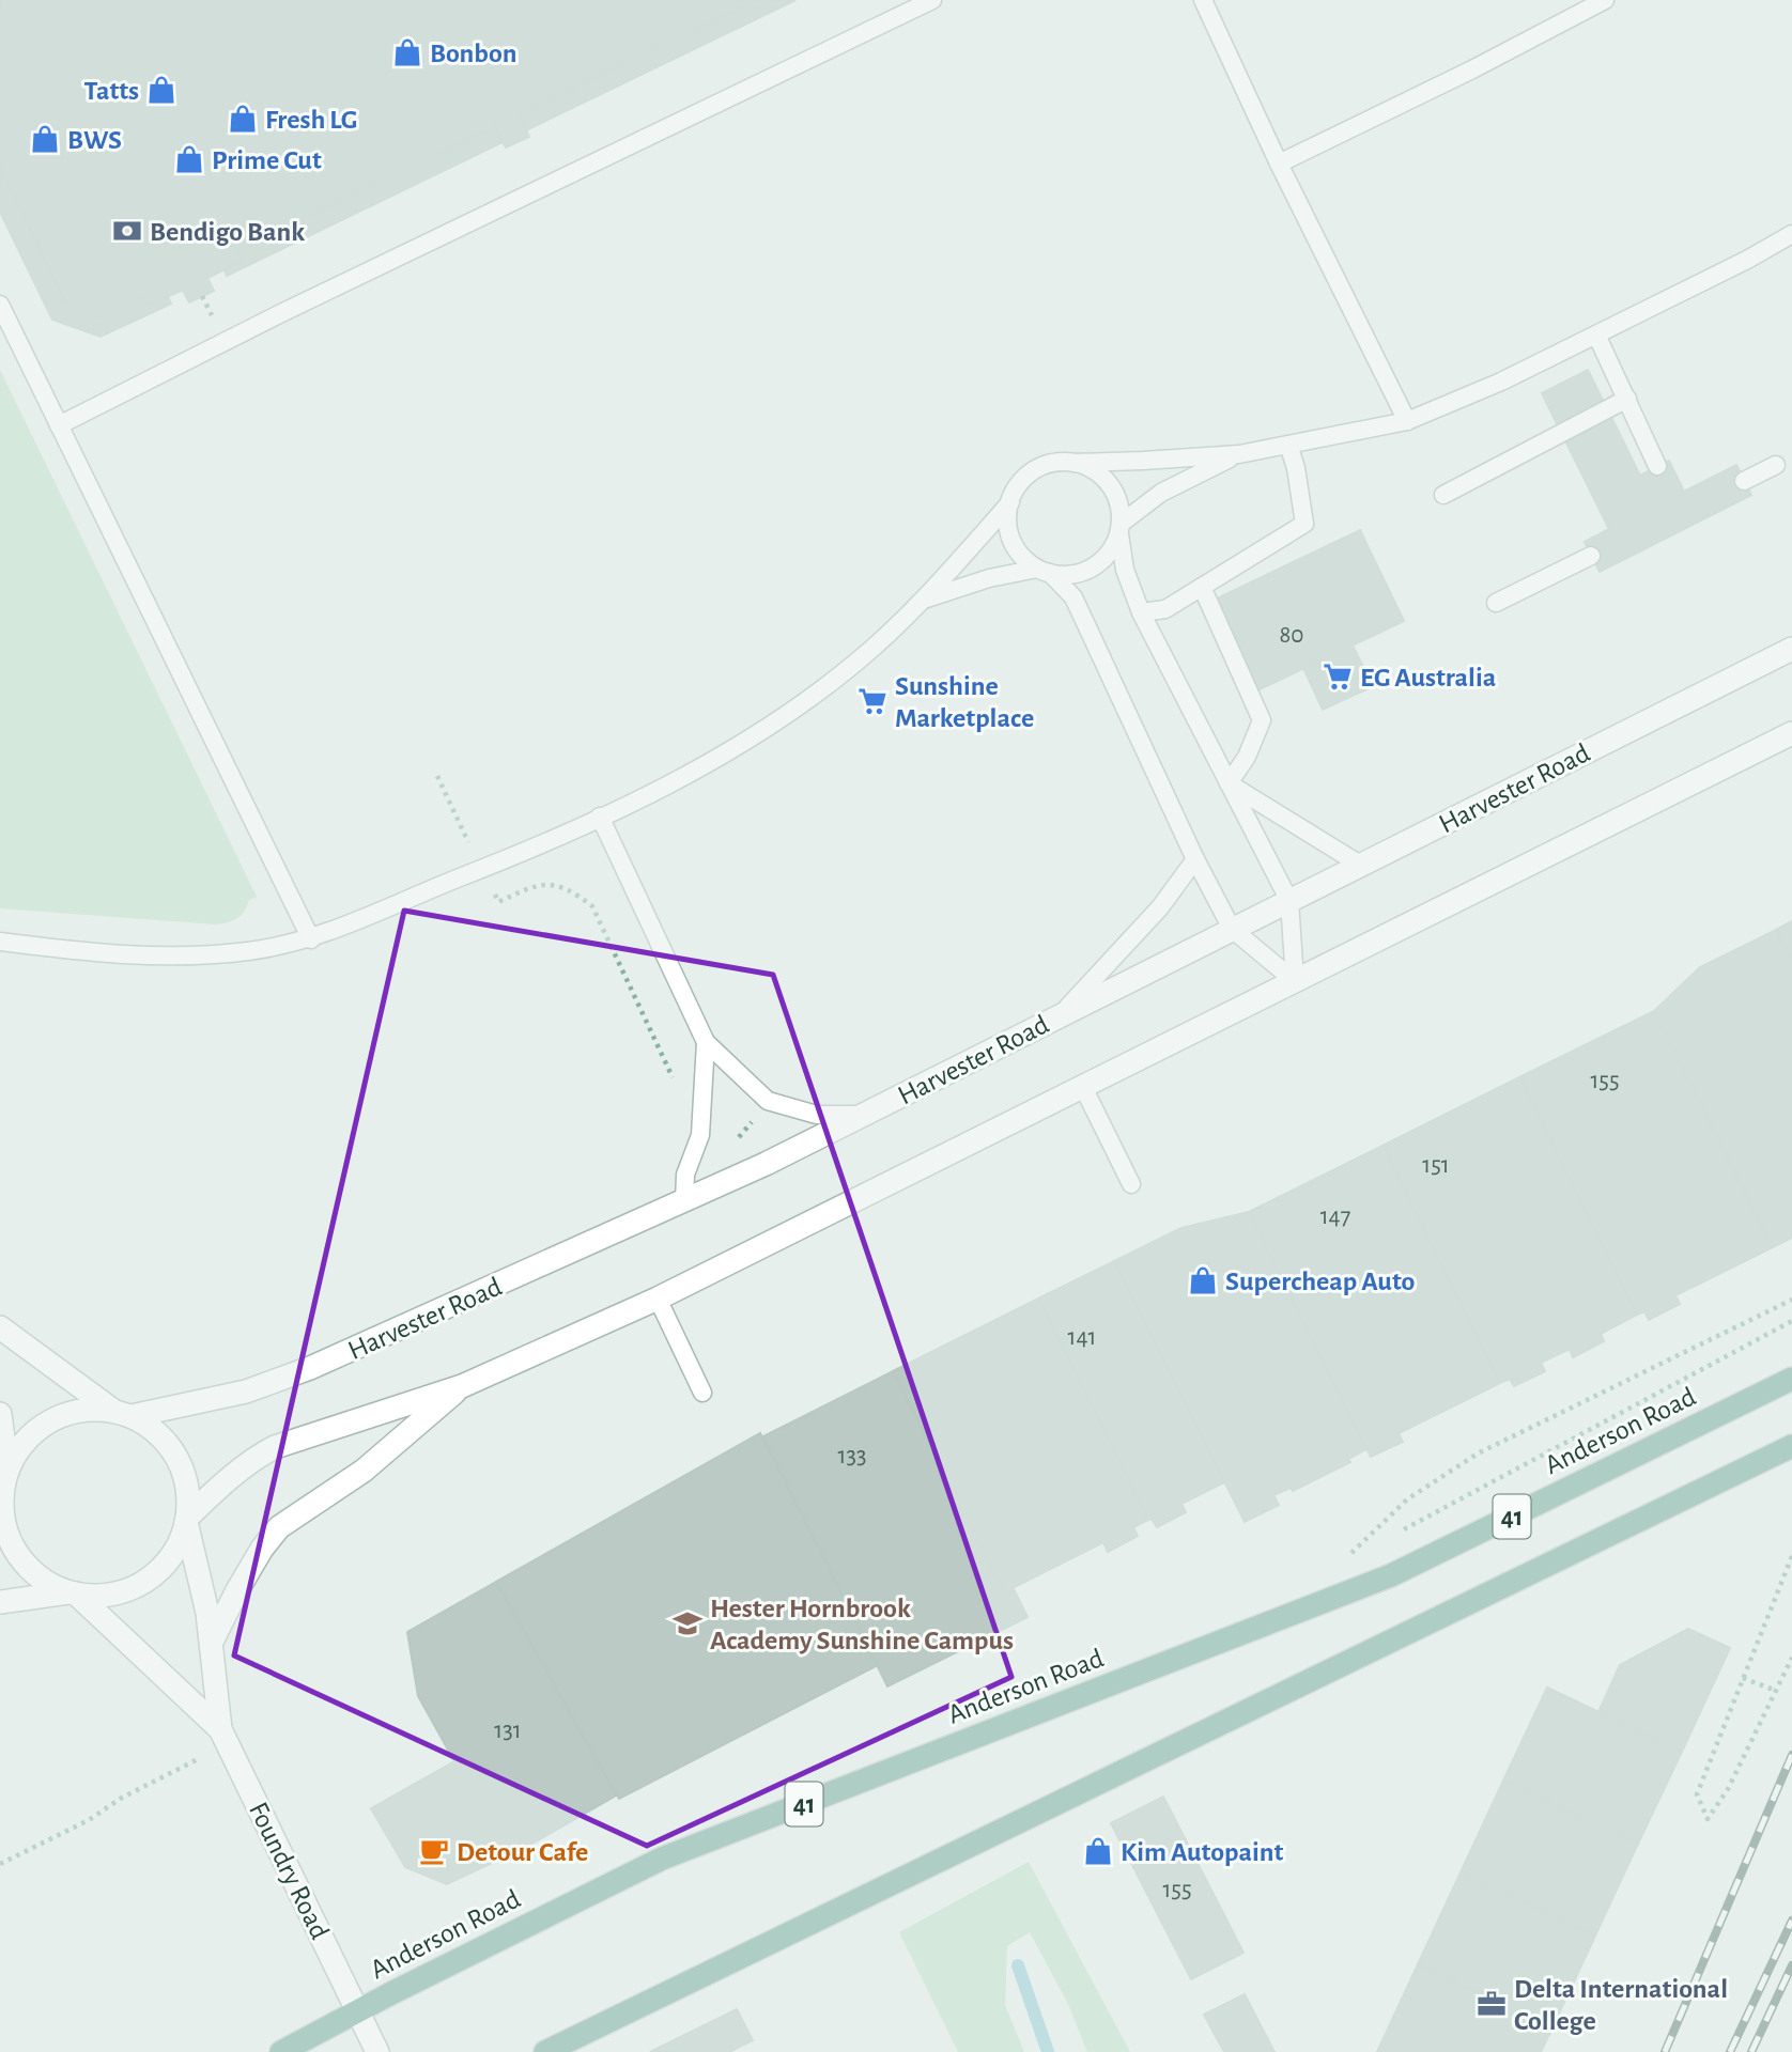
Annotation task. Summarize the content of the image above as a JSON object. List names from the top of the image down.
{
  "streets": {
    "main road": ["Anderson Road", "41"],
    "street": ["Harvester Road", "Foundry Road"]
  },
  "crossings": [
    ["Harvester Road", "Foundry Road"],
    ["Anderson Road", "Foundry Road"]
  ],
  "places": {
    "shop": [
      "Bonbon",
      "Tatts",
      "Fresh LG",
      "BWS",
      "Prime Cut",
      "Supercheap Auto",
      "Kim Autopaint"
    ],
    "bank": ["Bendigo Bank"],
    "supermarket": ["EG Australia", "Sunshine Marketplace"],
    "school or university": ["Hester Hornbrook Academy Sunshine Campus"],
    "cafe": ["Detour Cafe"],
    "office": ["Delta International College"]
  },
  "house_numbers": [
    "80",
    "155",
    "151",
    "147",
    "141",
    "133",
    "131",
    "155"
  ]
}
